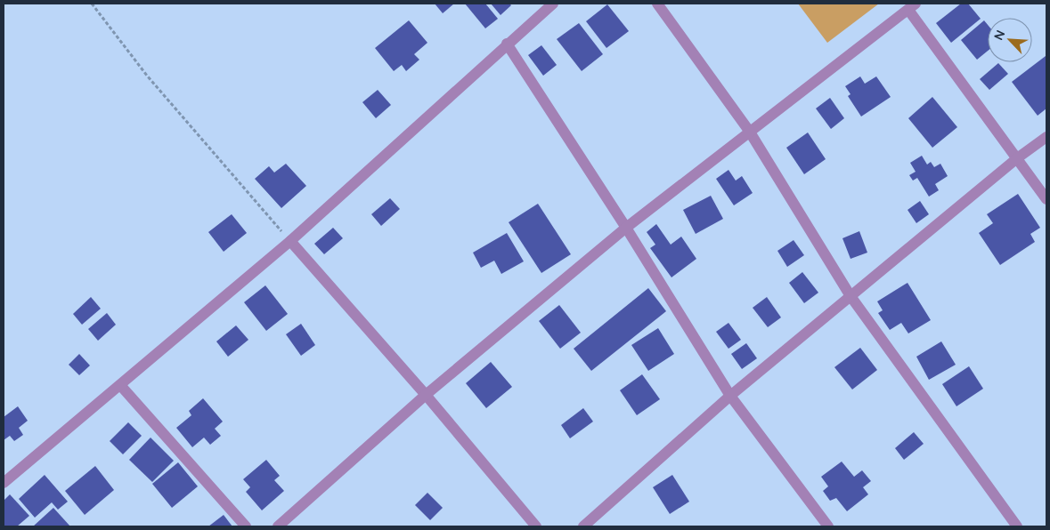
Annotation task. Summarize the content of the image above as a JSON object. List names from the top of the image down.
{
  "north": "top left"
}
